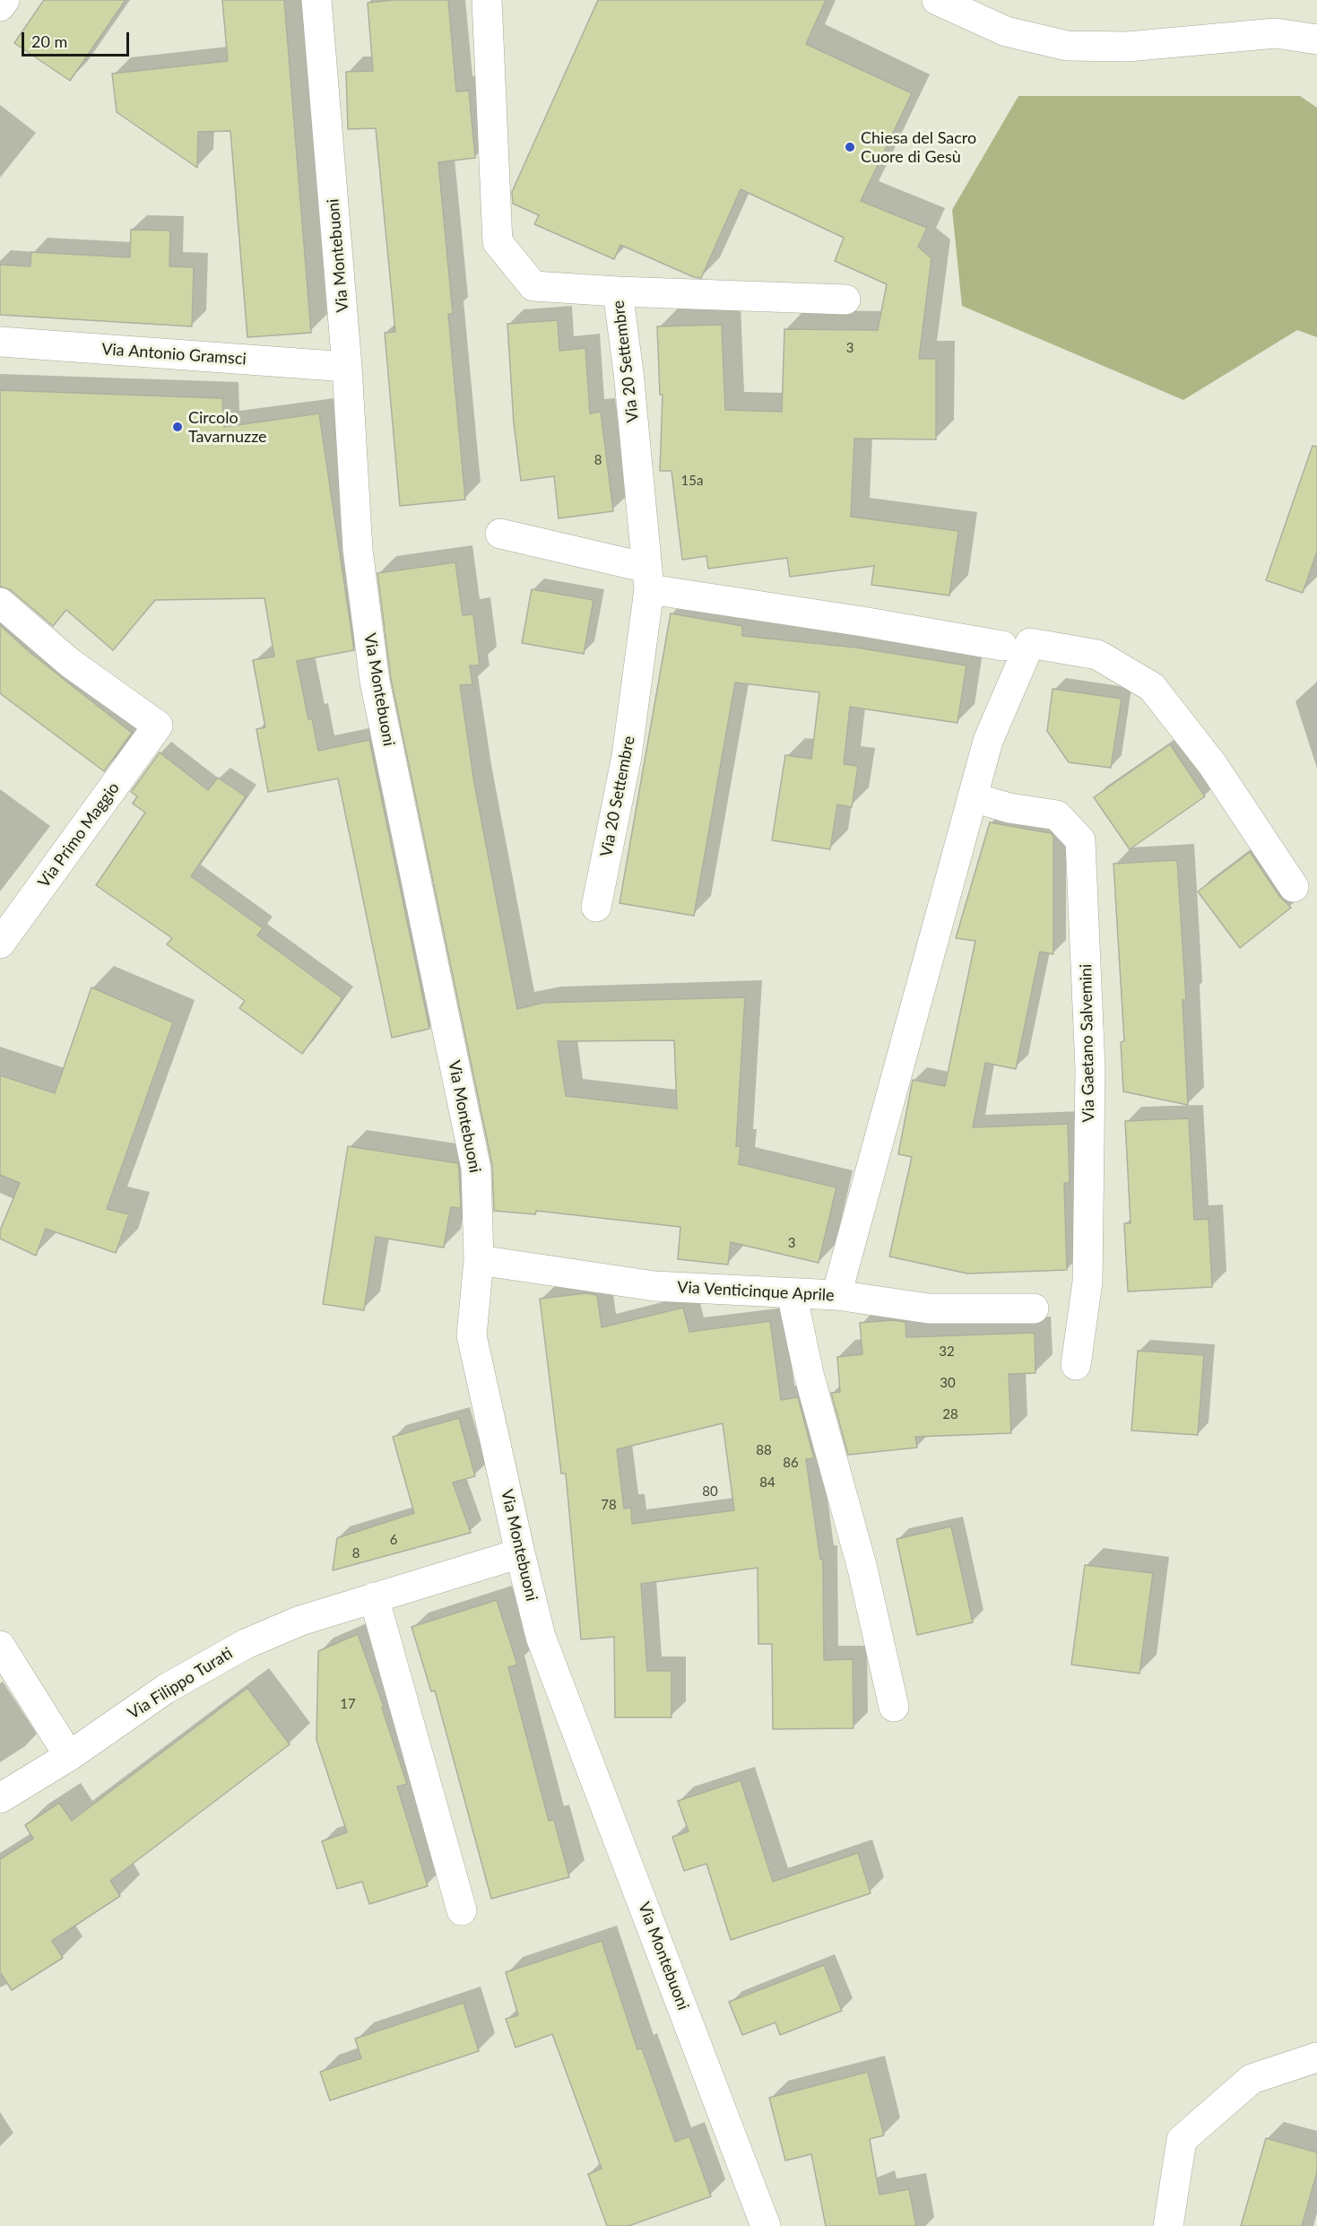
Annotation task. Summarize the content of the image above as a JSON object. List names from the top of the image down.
{
  "streets": {
    "street": [
      "Via Montebuoni",
      "Via Antonio Gramsci",
      "Via 20 Settembre",
      "Via Primo Maggio",
      "Via Gaetano Salvemini",
      "Via Venticinque Aprile",
      "Via Filippo Turati"
    ]
  },
  "crossings": [
    ["Via Montebuoni", "Via Antonio Gramsci"],
    ["Via Montebuoni", "Via Venticinque Aprile"],
    ["Via Montebuoni", "Via Filippo Turati"]
  ],
  "places": ["Chiesa del Sacro Cuore di Gesù", "Circolo Tavarnuzze"],
  "house_numbers": [
    "3",
    "8",
    "15a",
    "3",
    "32",
    "30",
    "28",
    "88",
    "86",
    "84",
    "80",
    "78",
    "6",
    "8",
    "17"
  ],
  "scale_bar": "20 m"
}
